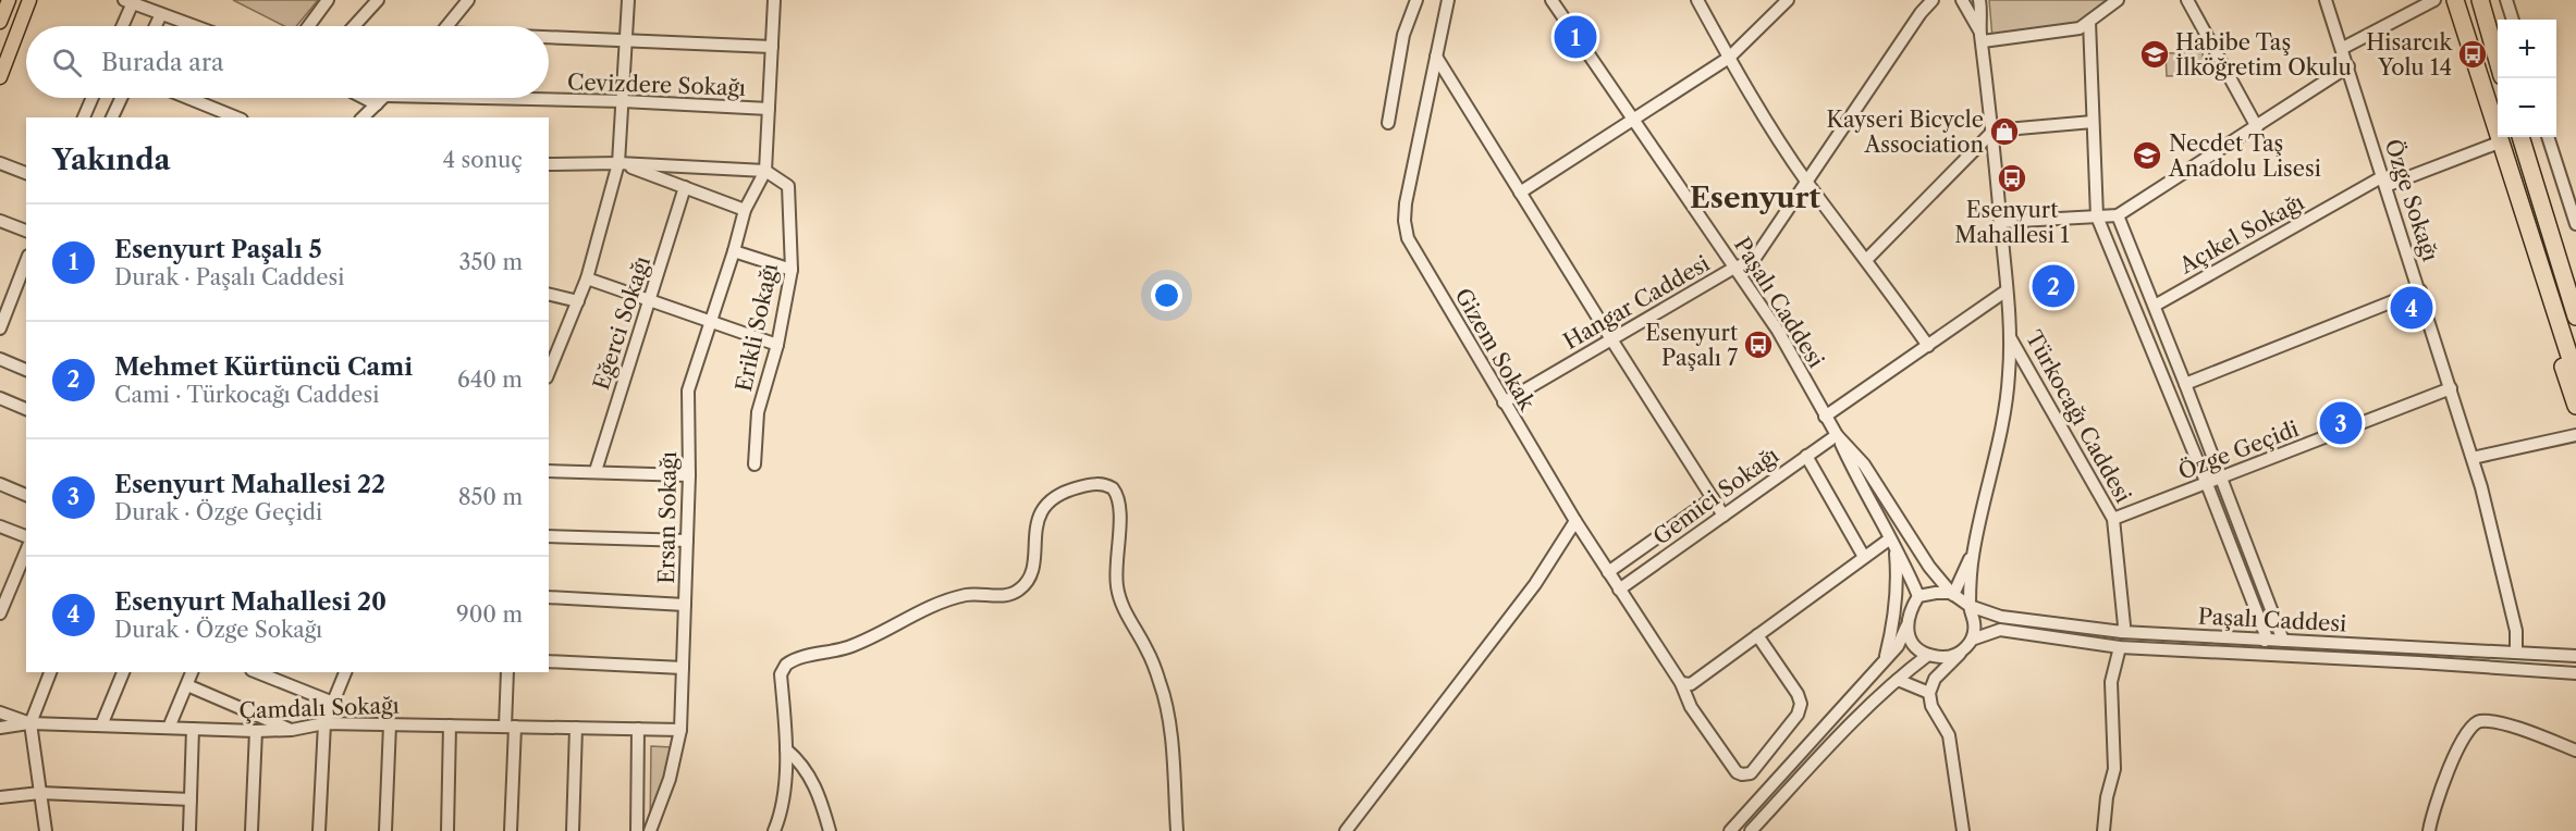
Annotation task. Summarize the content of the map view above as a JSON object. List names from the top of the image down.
{
  "streets": {
    "street": [
      "Cevizdere Sokağı",
      "Özge Sokağı",
      "Açıkel Sokağı",
      "Hangar Caddesi",
      "Paşalı Caddesi",
      "Eğerci Sokağı",
      "Erikli Sokağı",
      "Gizem Sokak",
      "Türkocağı Caddesi",
      "Özge Geçidi",
      "Gemici Sokağı",
      "Ersan Sokağı",
      "Çamdalı Sokağı"
    ]
  },
  "crossings": [
    ["Özge Sokağı", "Açıkel Sokağı"],
    ["Özge Sokağı", "Paşalı Caddesi"],
    ["Özge Sokağı", "Özge Geçidi"],
    ["Hangar Caddesi", "Paşalı Caddesi"],
    ["Hangar Caddesi", "Gizem Sokak"],
    ["Paşalı Caddesi", "Türkocağı Caddesi"],
    ["Paşalı Caddesi", "Gemici Sokağı"],
    ["Erikli Sokağı", "Ersan Sokağı"],
    ["Gizem Sokak", "Gemici Sokağı"],
    ["Türkocağı Caddesi", "Özge Geçidi"],
    ["Ersan Sokağı", "Çamdalı Sokağı"]
  ],
  "districts": ["Esenyurt"],
  "places": {
    "school or university": ["Habibe Taş İlköğretim Okulu", "Necdet Taş Anadolu Lisesi"],
    "bus stop": ["Hisarcık Yolu 14", "Esenyurt Mahallesi 1", "Esenyurt Paşalı 7"],
    "shop": ["Kayseri Bicycle Association"]
  },
  "page": {
    "pins": [
      "1",
      "2",
      "4",
      "3"
    ],
    "map_buttons": ["+", "−"],
    "search": "Burada ara",
    "heading": ["Yakında", "4 sonuç"],
    "list": [
      {
        "mark": "1",
        "name": "Esenyurt Paşalı 5",
        "note": "Durak · Paşalı Caddesi",
        "value": "350 m"
      },
      {
        "mark": "2",
        "name": "Mehmet Kürtüncü Cami",
        "note": "Cami · Türkocağı Caddesi",
        "value": "640 m"
      },
      {
        "mark": "3",
        "name": "Esenyurt Mahallesi 22",
        "note": "Durak · Özge Geçidi",
        "value": "850 m"
      },
      {
        "mark": "4",
        "name": "Esenyurt Mahallesi 20",
        "note": "Durak · Özge Sokağı",
        "value": "900 m"
      }
    ]
  }
}
